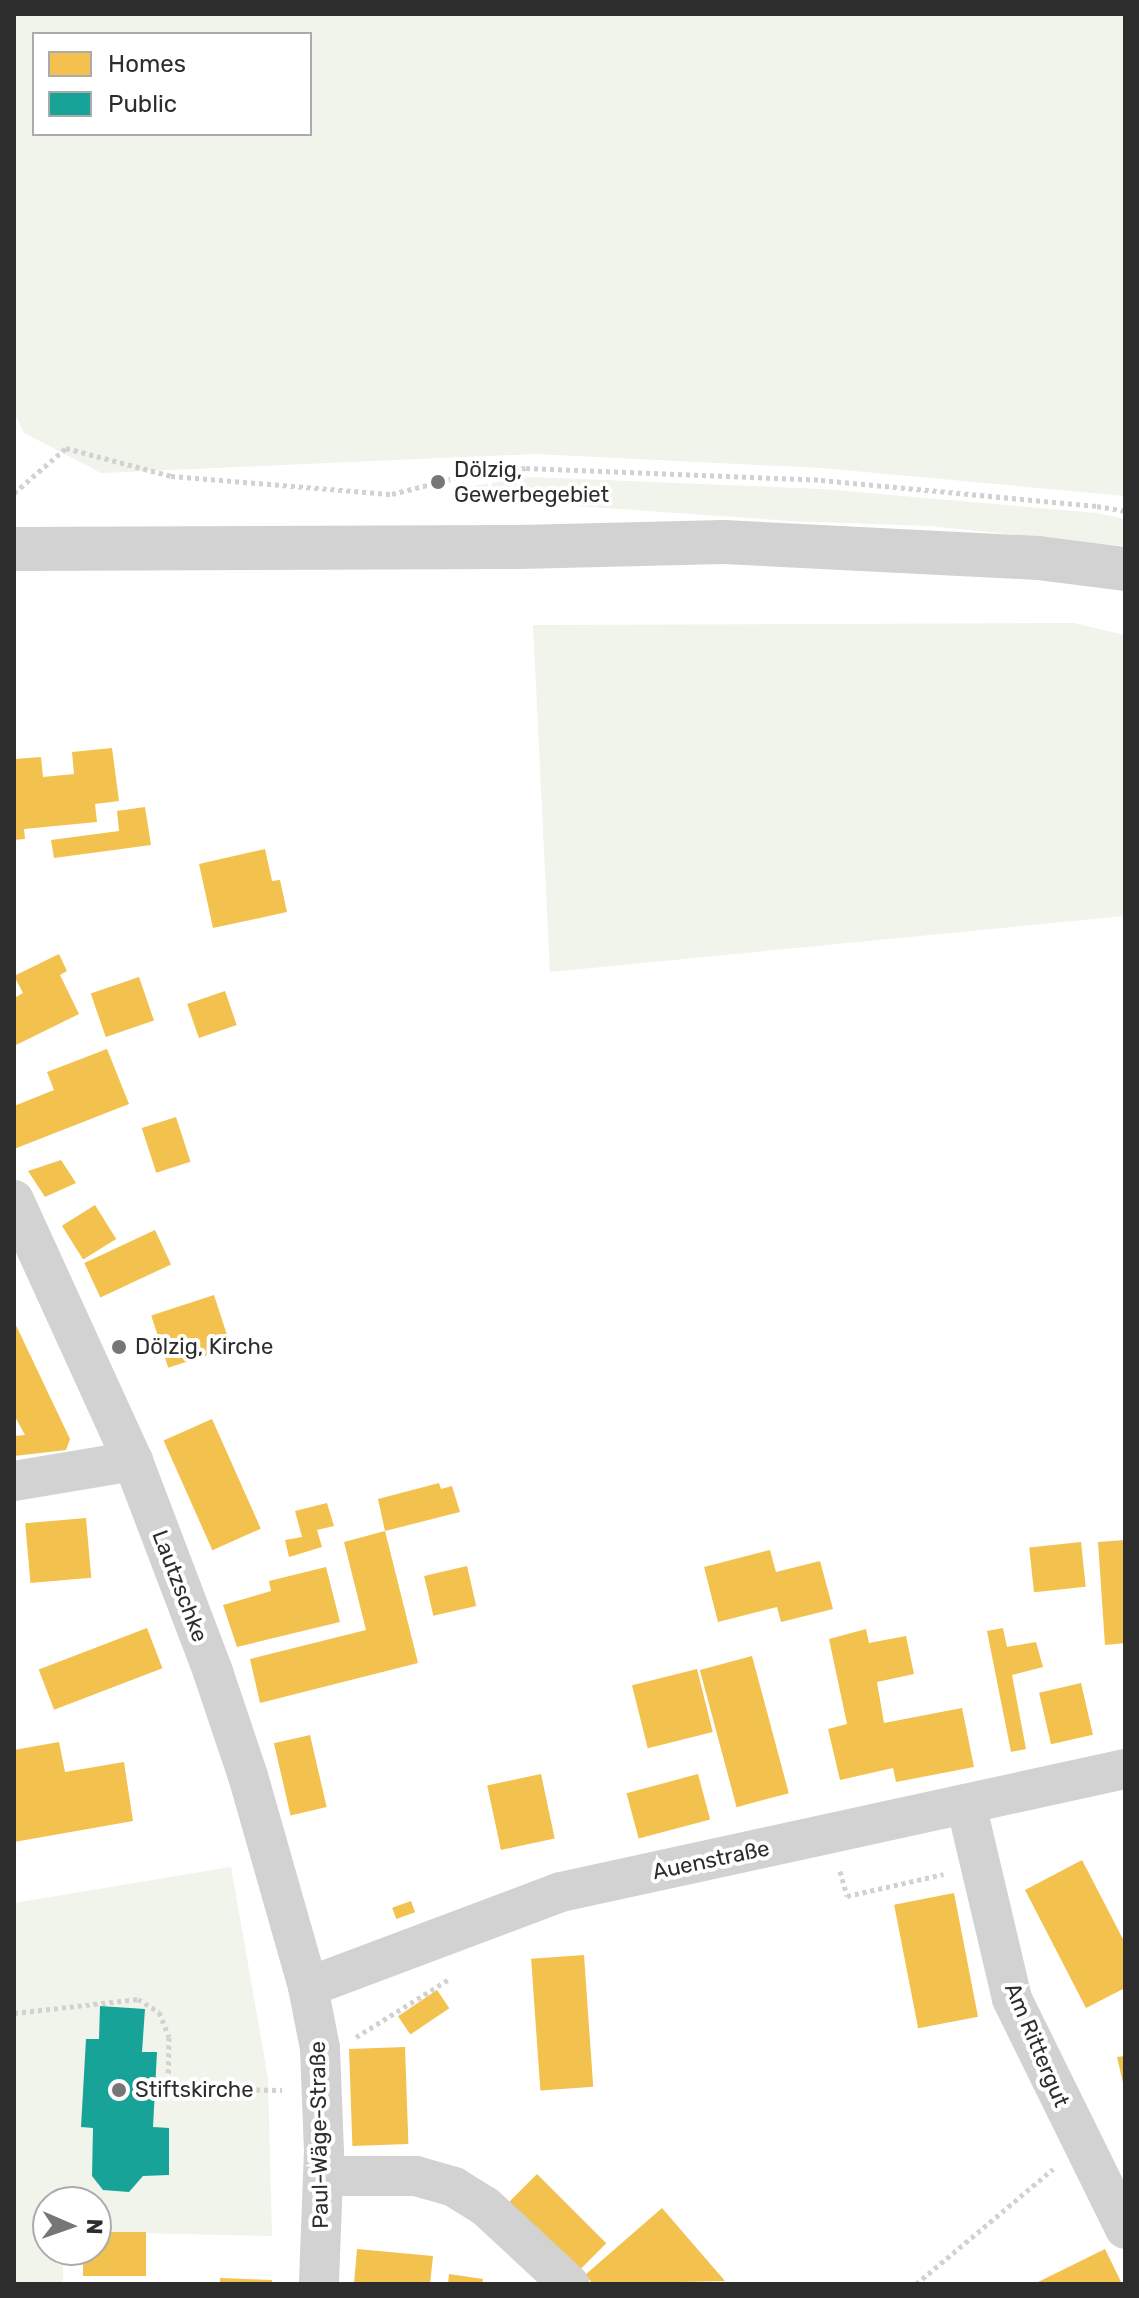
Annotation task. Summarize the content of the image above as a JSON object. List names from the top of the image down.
{
  "streets": {
    "street": [
      "Lautzschke",
      "Auenstraße",
      "Am Rittergut",
      "Paul-Wäge-Straße"
    ]
  },
  "crossings": [
    ["Lautzschke", "Auenstraße"],
    ["Lautzschke", "Paul-Wäge-Straße"],
    ["Auenstraße", "Am Rittergut"],
    ["Auenstraße", "Paul-Wäge-Straße"]
  ],
  "places": ["Dölzig, Gewerbegebiet", "Dölzig, Kirche", "Stiftskirche"],
  "legend": ["Homes", "Public"],
  "north": "right"
}
